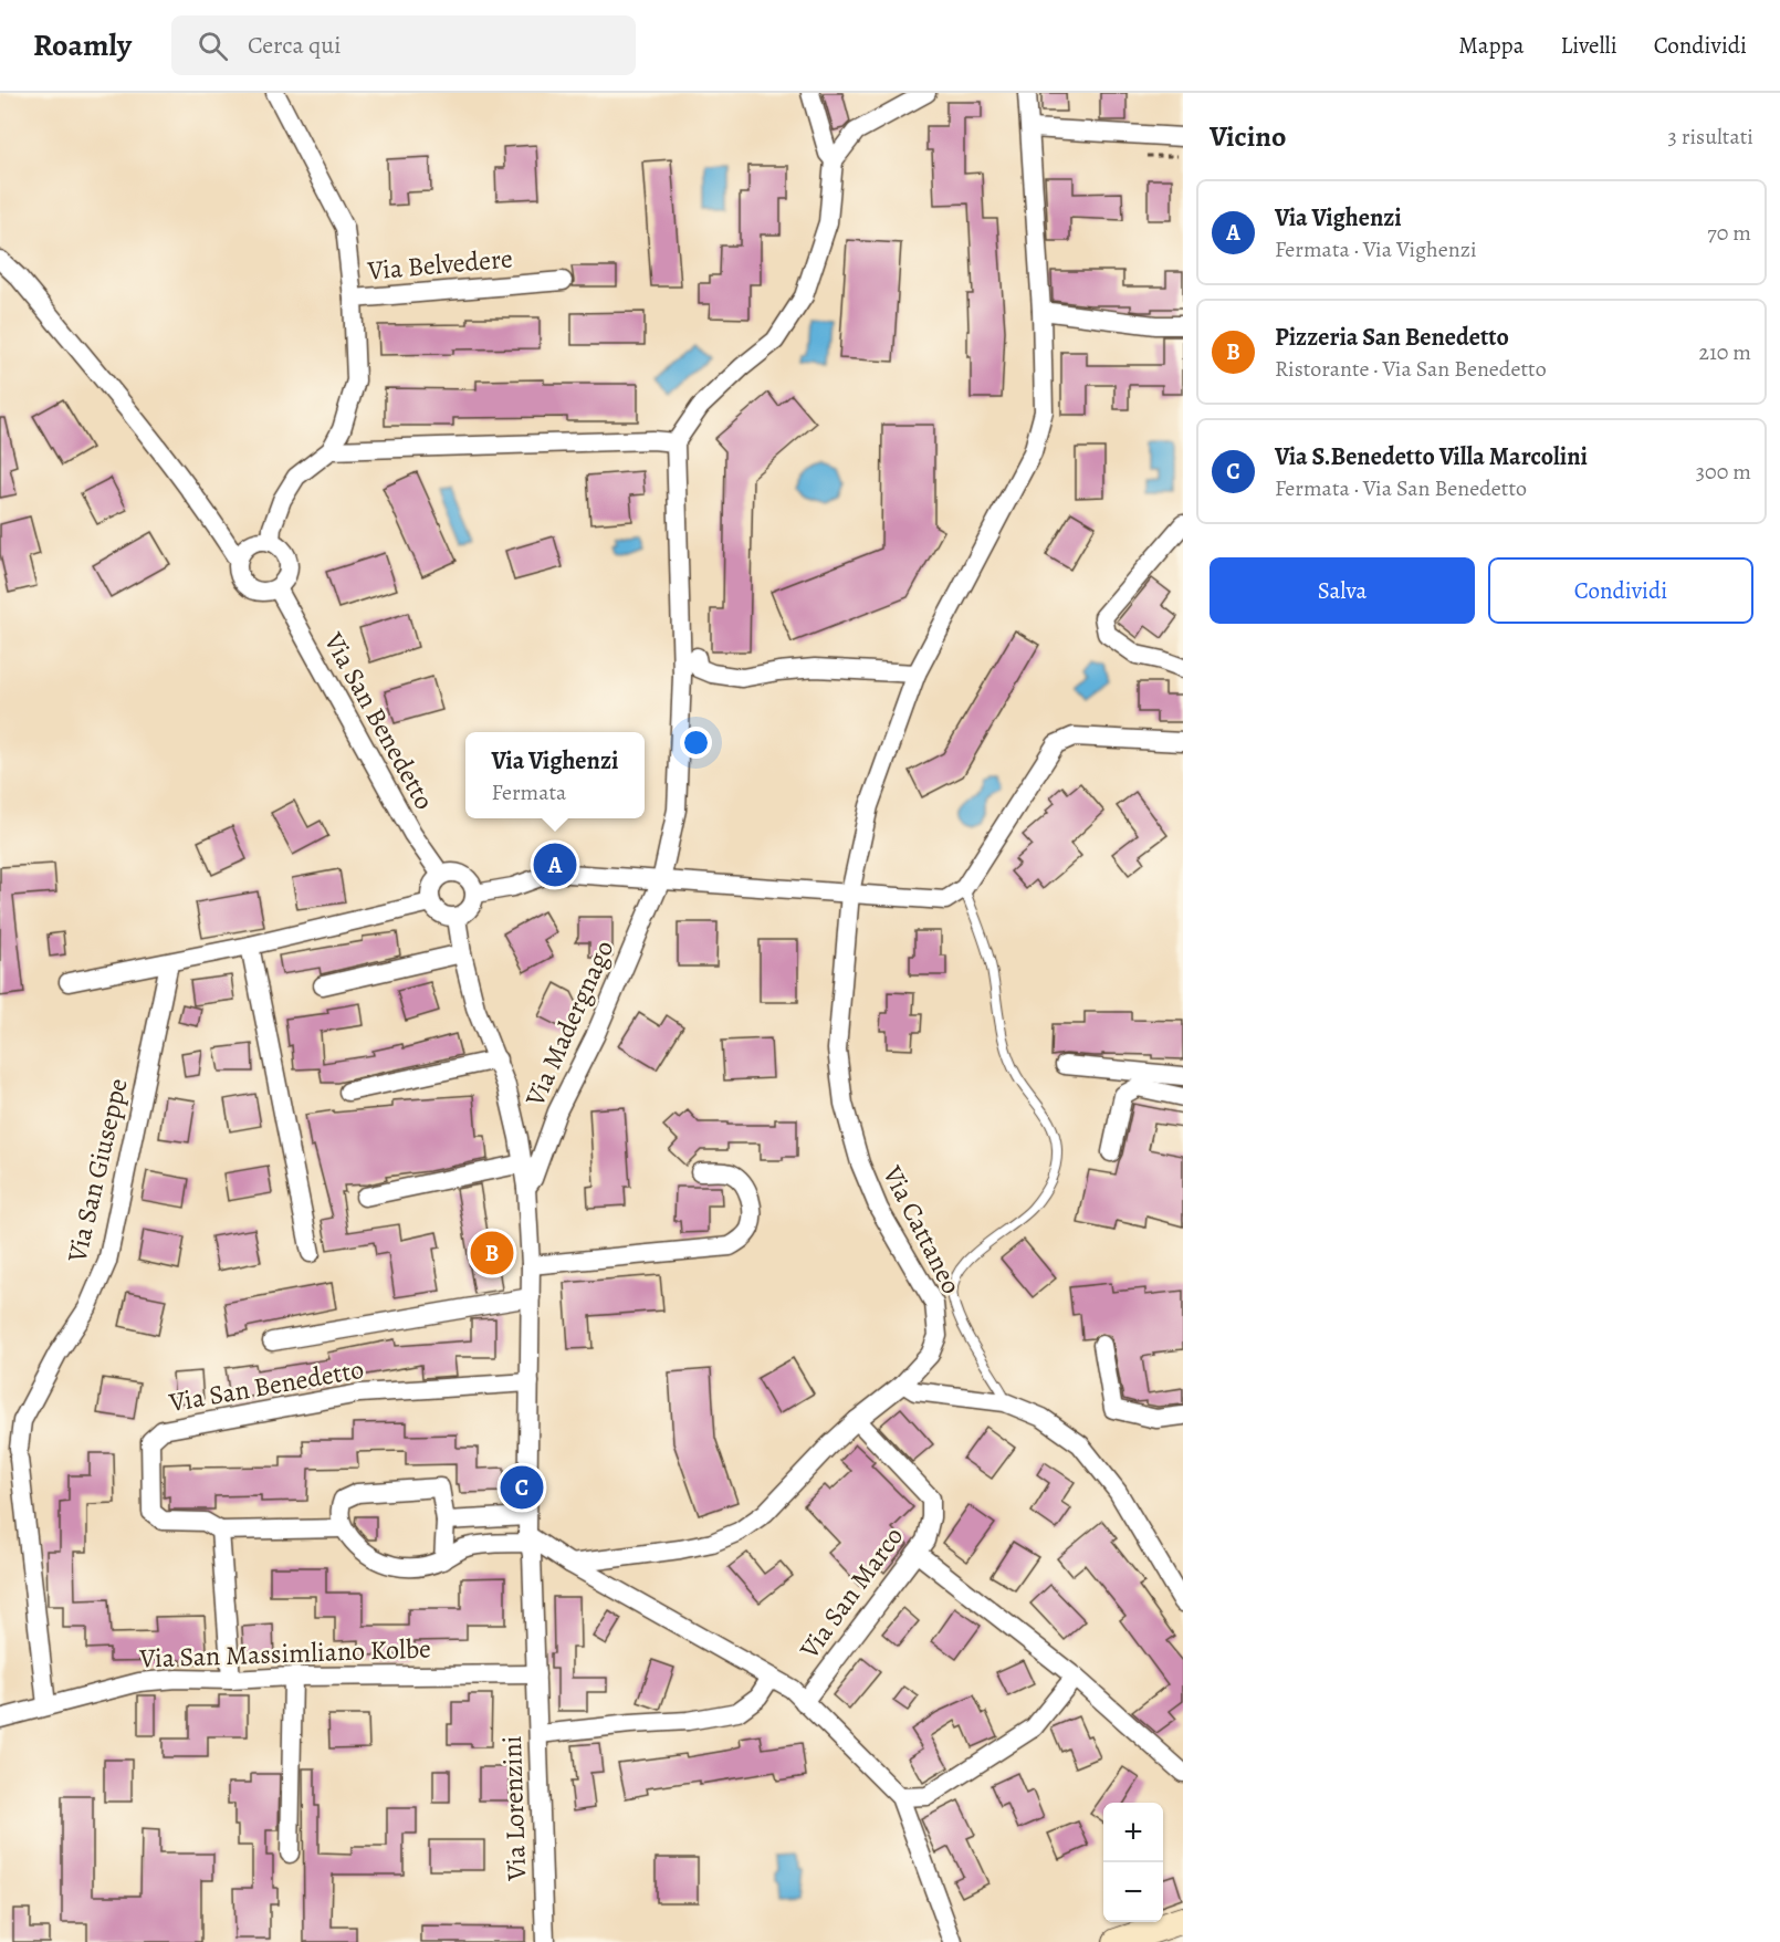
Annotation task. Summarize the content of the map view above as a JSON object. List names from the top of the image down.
{
  "streets": {
    "street": [
      "Via Belvedere",
      "Via San Benedetto",
      "Via Madergnago",
      "Via San Giuseppe",
      "Via Cattaneo",
      "Via San Marco",
      "Via San Massimliano Kolbe",
      "Via Lorenzini"
    ]
  },
  "crossings": [
    ["Via Belvedere", "Via San Benedetto"],
    ["Via San Giuseppe", "Via San Massimliano Kolbe"],
    ["Via Cattaneo", "Via San Marco"],
    ["Via San Massimliano Kolbe", "Via Lorenzini"]
  ],
  "page": {
    "header": "Roamly",
    "search": "Cerca qui",
    "nav": ["Mappa", "Livelli", "Condividi"],
    "heading": ["Vicino", "3 risultati"],
    "list": [
      {
        "mark": "A",
        "name": "Via Vighenzi",
        "note": "Fermata · Via Vighenzi",
        "value": "70 m"
      },
      {
        "mark": "B",
        "name": "Pizzeria San Benedetto",
        "note": "Ristorante · Via San Benedetto",
        "value": "210 m"
      },
      {
        "mark": "C",
        "name": "Via S.Benedetto Villa Marcolini",
        "note": "Fermata · Via San Benedetto",
        "value": "300 m"
      }
    ],
    "buttons": ["Salva", "Condividi"],
    "popup": ["Via Vighenzi", "Fermata"],
    "pins": ["A", "B", "C"],
    "map_buttons": ["+", "−"]
  }
}
